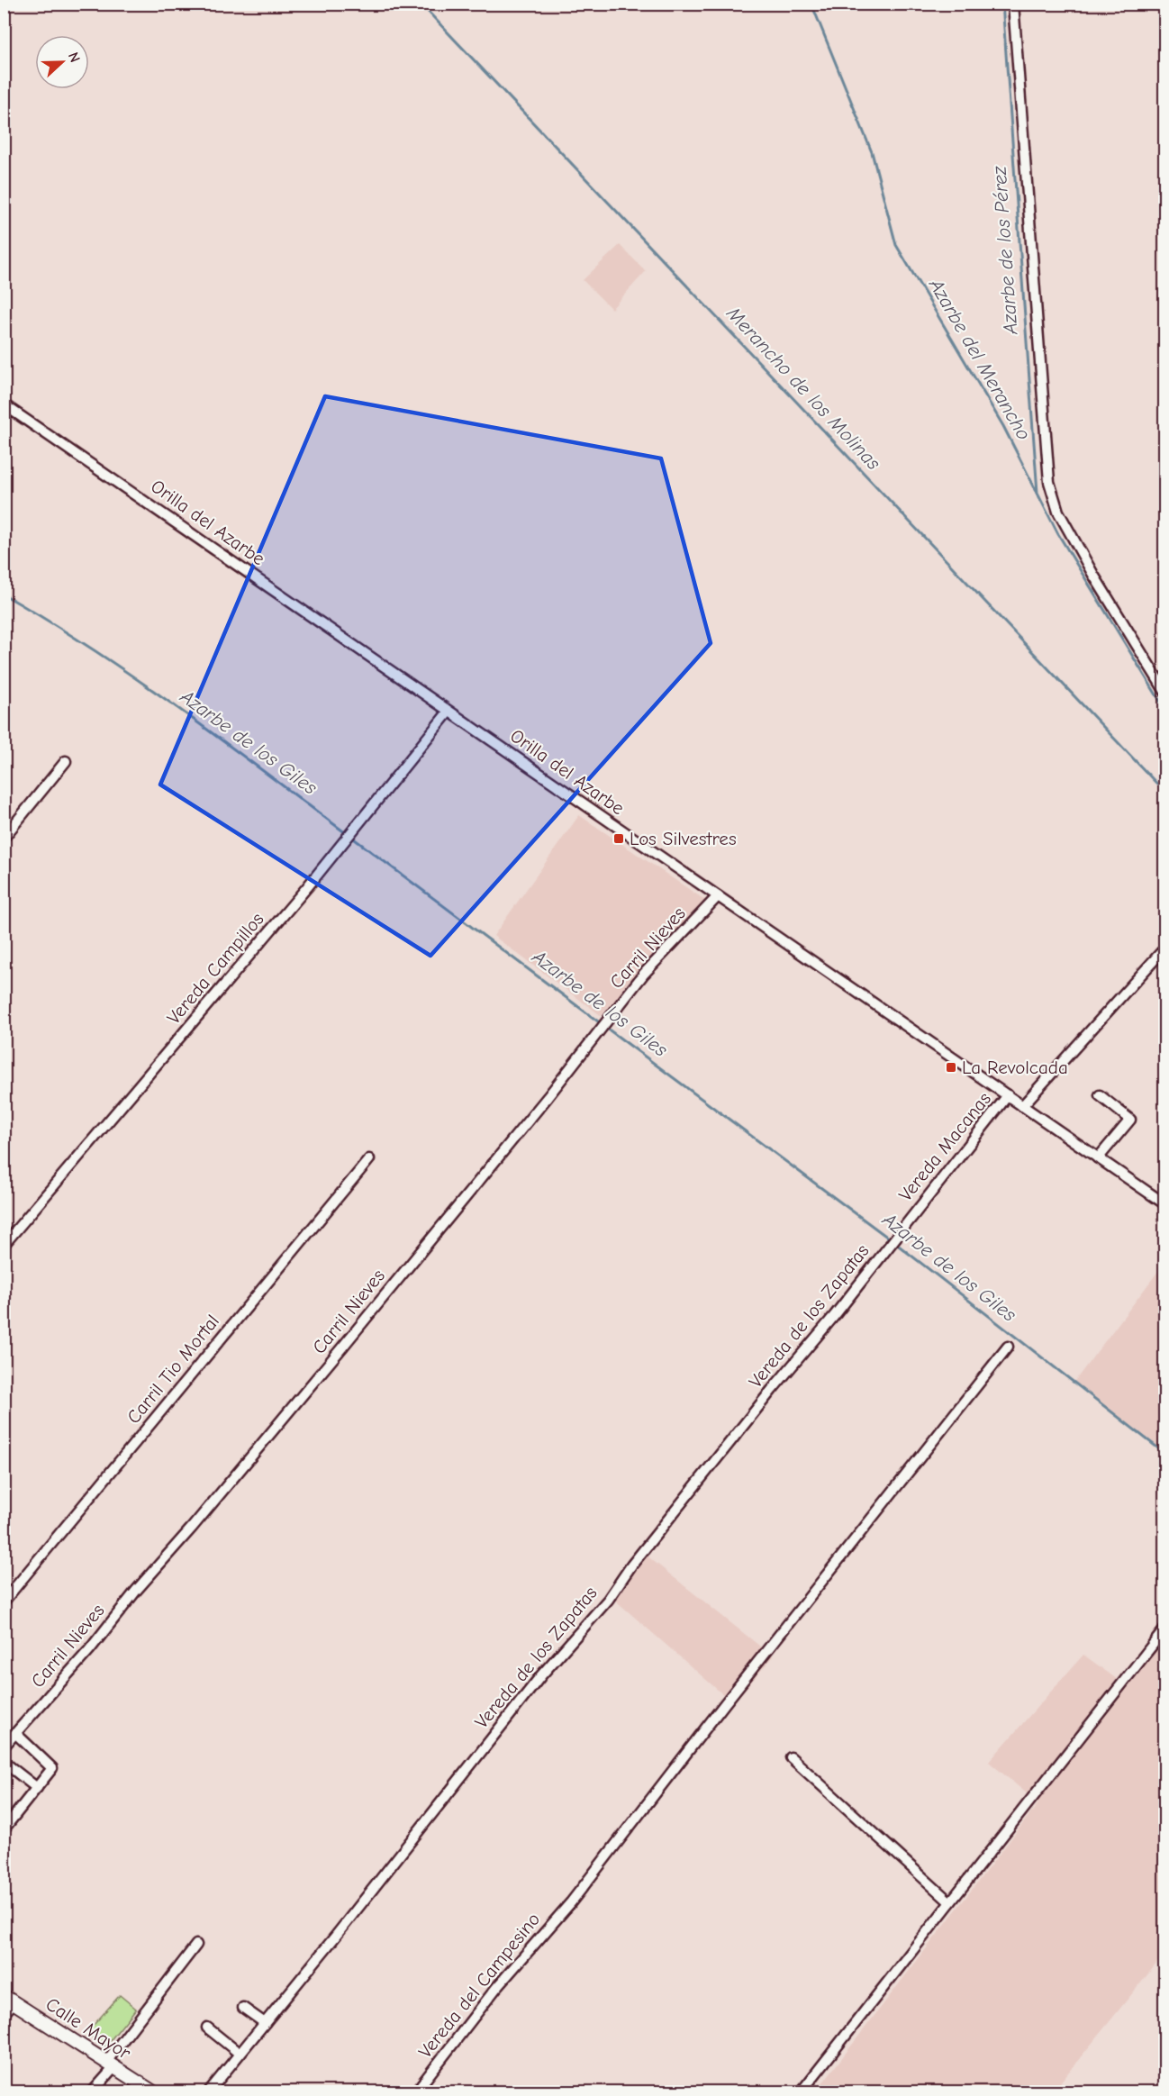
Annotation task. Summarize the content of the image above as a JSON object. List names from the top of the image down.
{
  "streets": {
    "main road": ["Calle Mayor"],
    "street": [
      "Orilla del Azarbe",
      "Carril Nieves",
      "Vereda Campillos",
      "Vereda Macanas",
      "Vereda de los Zapatas",
      "Carril Tio Mortal",
      "Vereda del Campesino"
    ]
  },
  "crossings": [
    ["Orilla del Azarbe", "Carril Nieves"],
    ["Orilla del Azarbe", "Vereda Campillos"],
    ["Orilla del Azarbe", "Vereda Macanas"],
    ["Vereda Macanas", "Vereda de los Zapatas"]
  ],
  "water": [
    "Azarbe de los Pérez",
    "Azarbe del Merancho",
    "Merancho de los Molinas",
    "Azarbe de los Giles"
  ],
  "places": {
    "transit": ["Los Silvestres", "La Revolcada"]
  },
  "north": "right"
}
